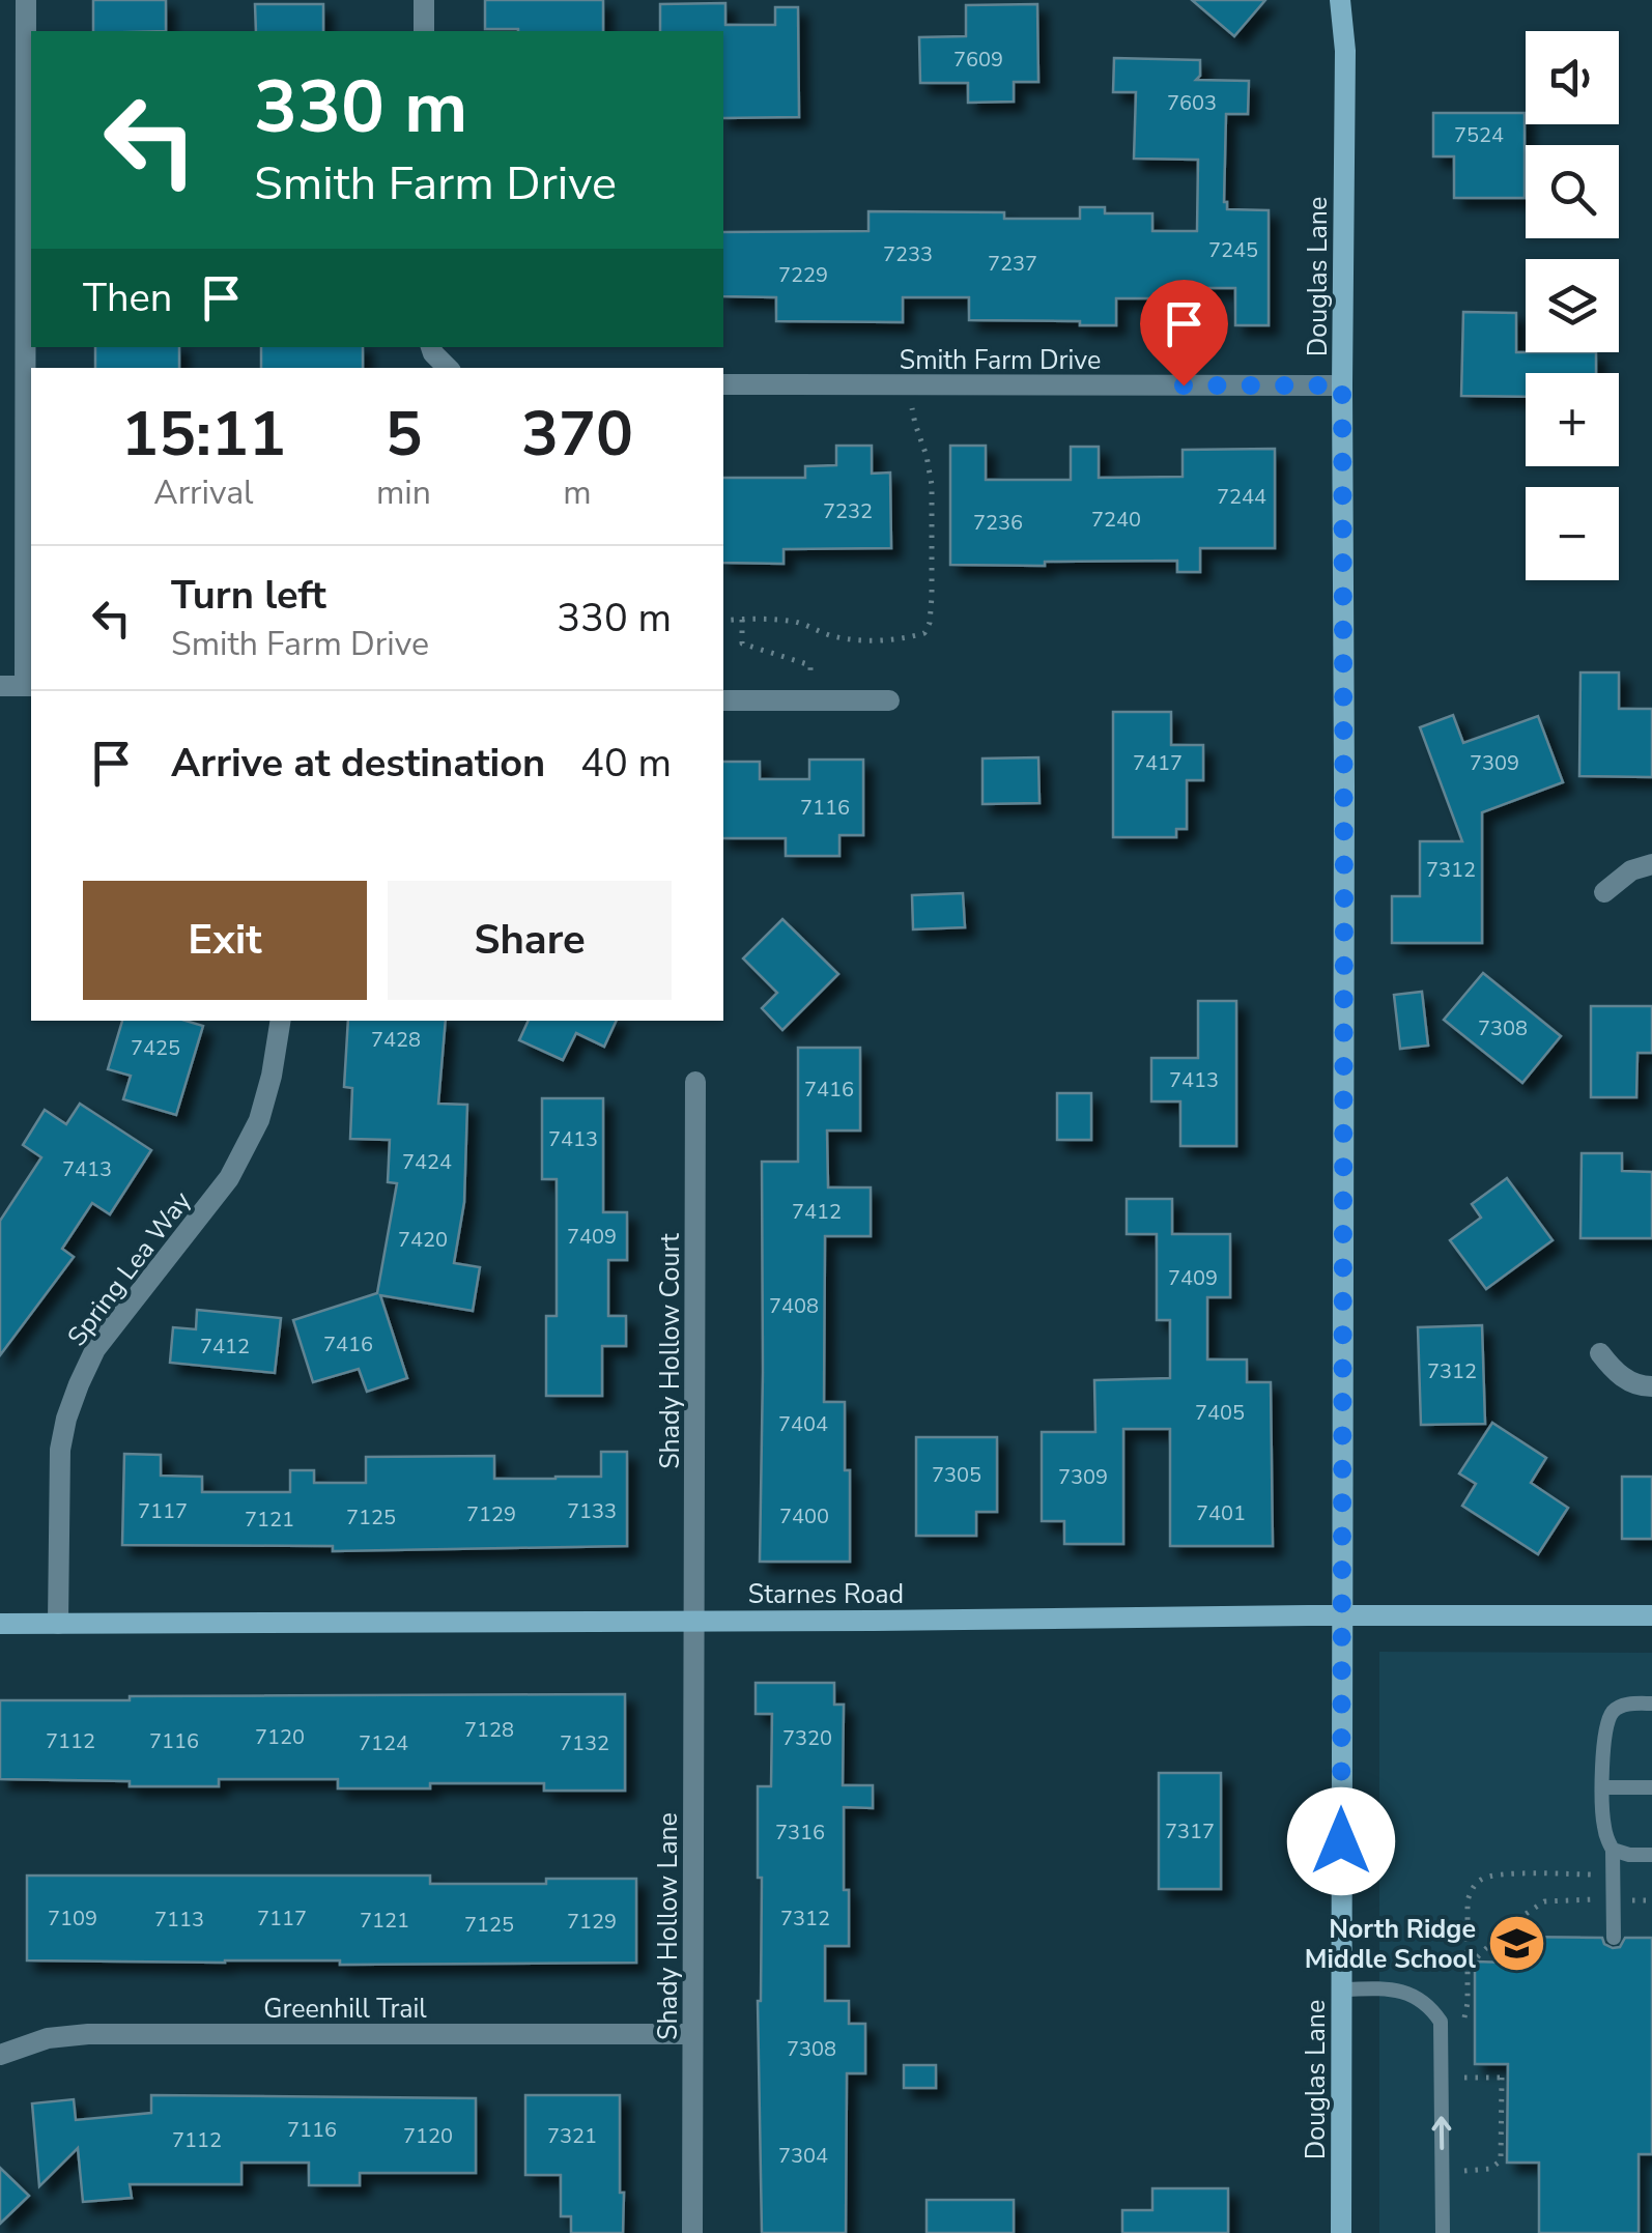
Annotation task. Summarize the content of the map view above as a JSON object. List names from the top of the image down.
{
  "streets": {
    "street": [
      "Douglas Lane",
      "Smith Farm Drive",
      "Spring Lea Way",
      "Shady Hollow Court",
      "Starnes Road",
      "Shady Hollow Lane",
      "Greenhill Trail"
    ]
  },
  "crossings": [
    ["Douglas Lane", "Smith Farm Drive"],
    ["Douglas Lane", "Starnes Road"],
    ["Spring Lea Way", "Starnes Road"],
    ["Shady Hollow Court", "Starnes Road"],
    ["Shady Hollow Court", "Shady Hollow Lane"],
    ["Starnes Road", "Shady Hollow Lane"],
    ["Shady Hollow Lane", "Greenhill Trail"]
  ],
  "places": {
    "school or university": ["North Ridge Middle School"]
  },
  "house_numbers": [
    "7609",
    "7603",
    "7524",
    "7245",
    "7233",
    "7237",
    "7229",
    "7244",
    "7232",
    "7240",
    "7236",
    "7417",
    "7309",
    "7116",
    "7312",
    "7308",
    "7428",
    "7425",
    "7413",
    "7416",
    "7413",
    "7424",
    "7413",
    "7412",
    "7409",
    "7420",
    "7409",
    "7408",
    "7416",
    "7412",
    "7312",
    "7405",
    "7404",
    "7305",
    "7309",
    "7117",
    "7133",
    "7401",
    "7129",
    "7400",
    "7125",
    "7121",
    "7128",
    "7120",
    "7320",
    "7112",
    "7116",
    "7124",
    "7132",
    "7317",
    "7316",
    "7109",
    "7117",
    "7312",
    "7113",
    "7121",
    "7129",
    "7125",
    "7308",
    "7116",
    "7120",
    "7321",
    "7112",
    "7304"
  ],
  "page": {
    "map_buttons": ["+", "−"],
    "turn": ["330 m", "Smith Farm Drive"],
    "then": "Then",
    "eta": [
      "15:11",
      "Arrival",
      "5",
      "min",
      "370",
      "m"
    ],
    "list": [
      {
        "name": "Turn left",
        "note": "Smith Farm Drive",
        "value": "330 m"
      },
      {
        "name": "Arrive at destination",
        "value": "40 m"
      }
    ],
    "buttons": ["Exit", "Share"]
  }
}
